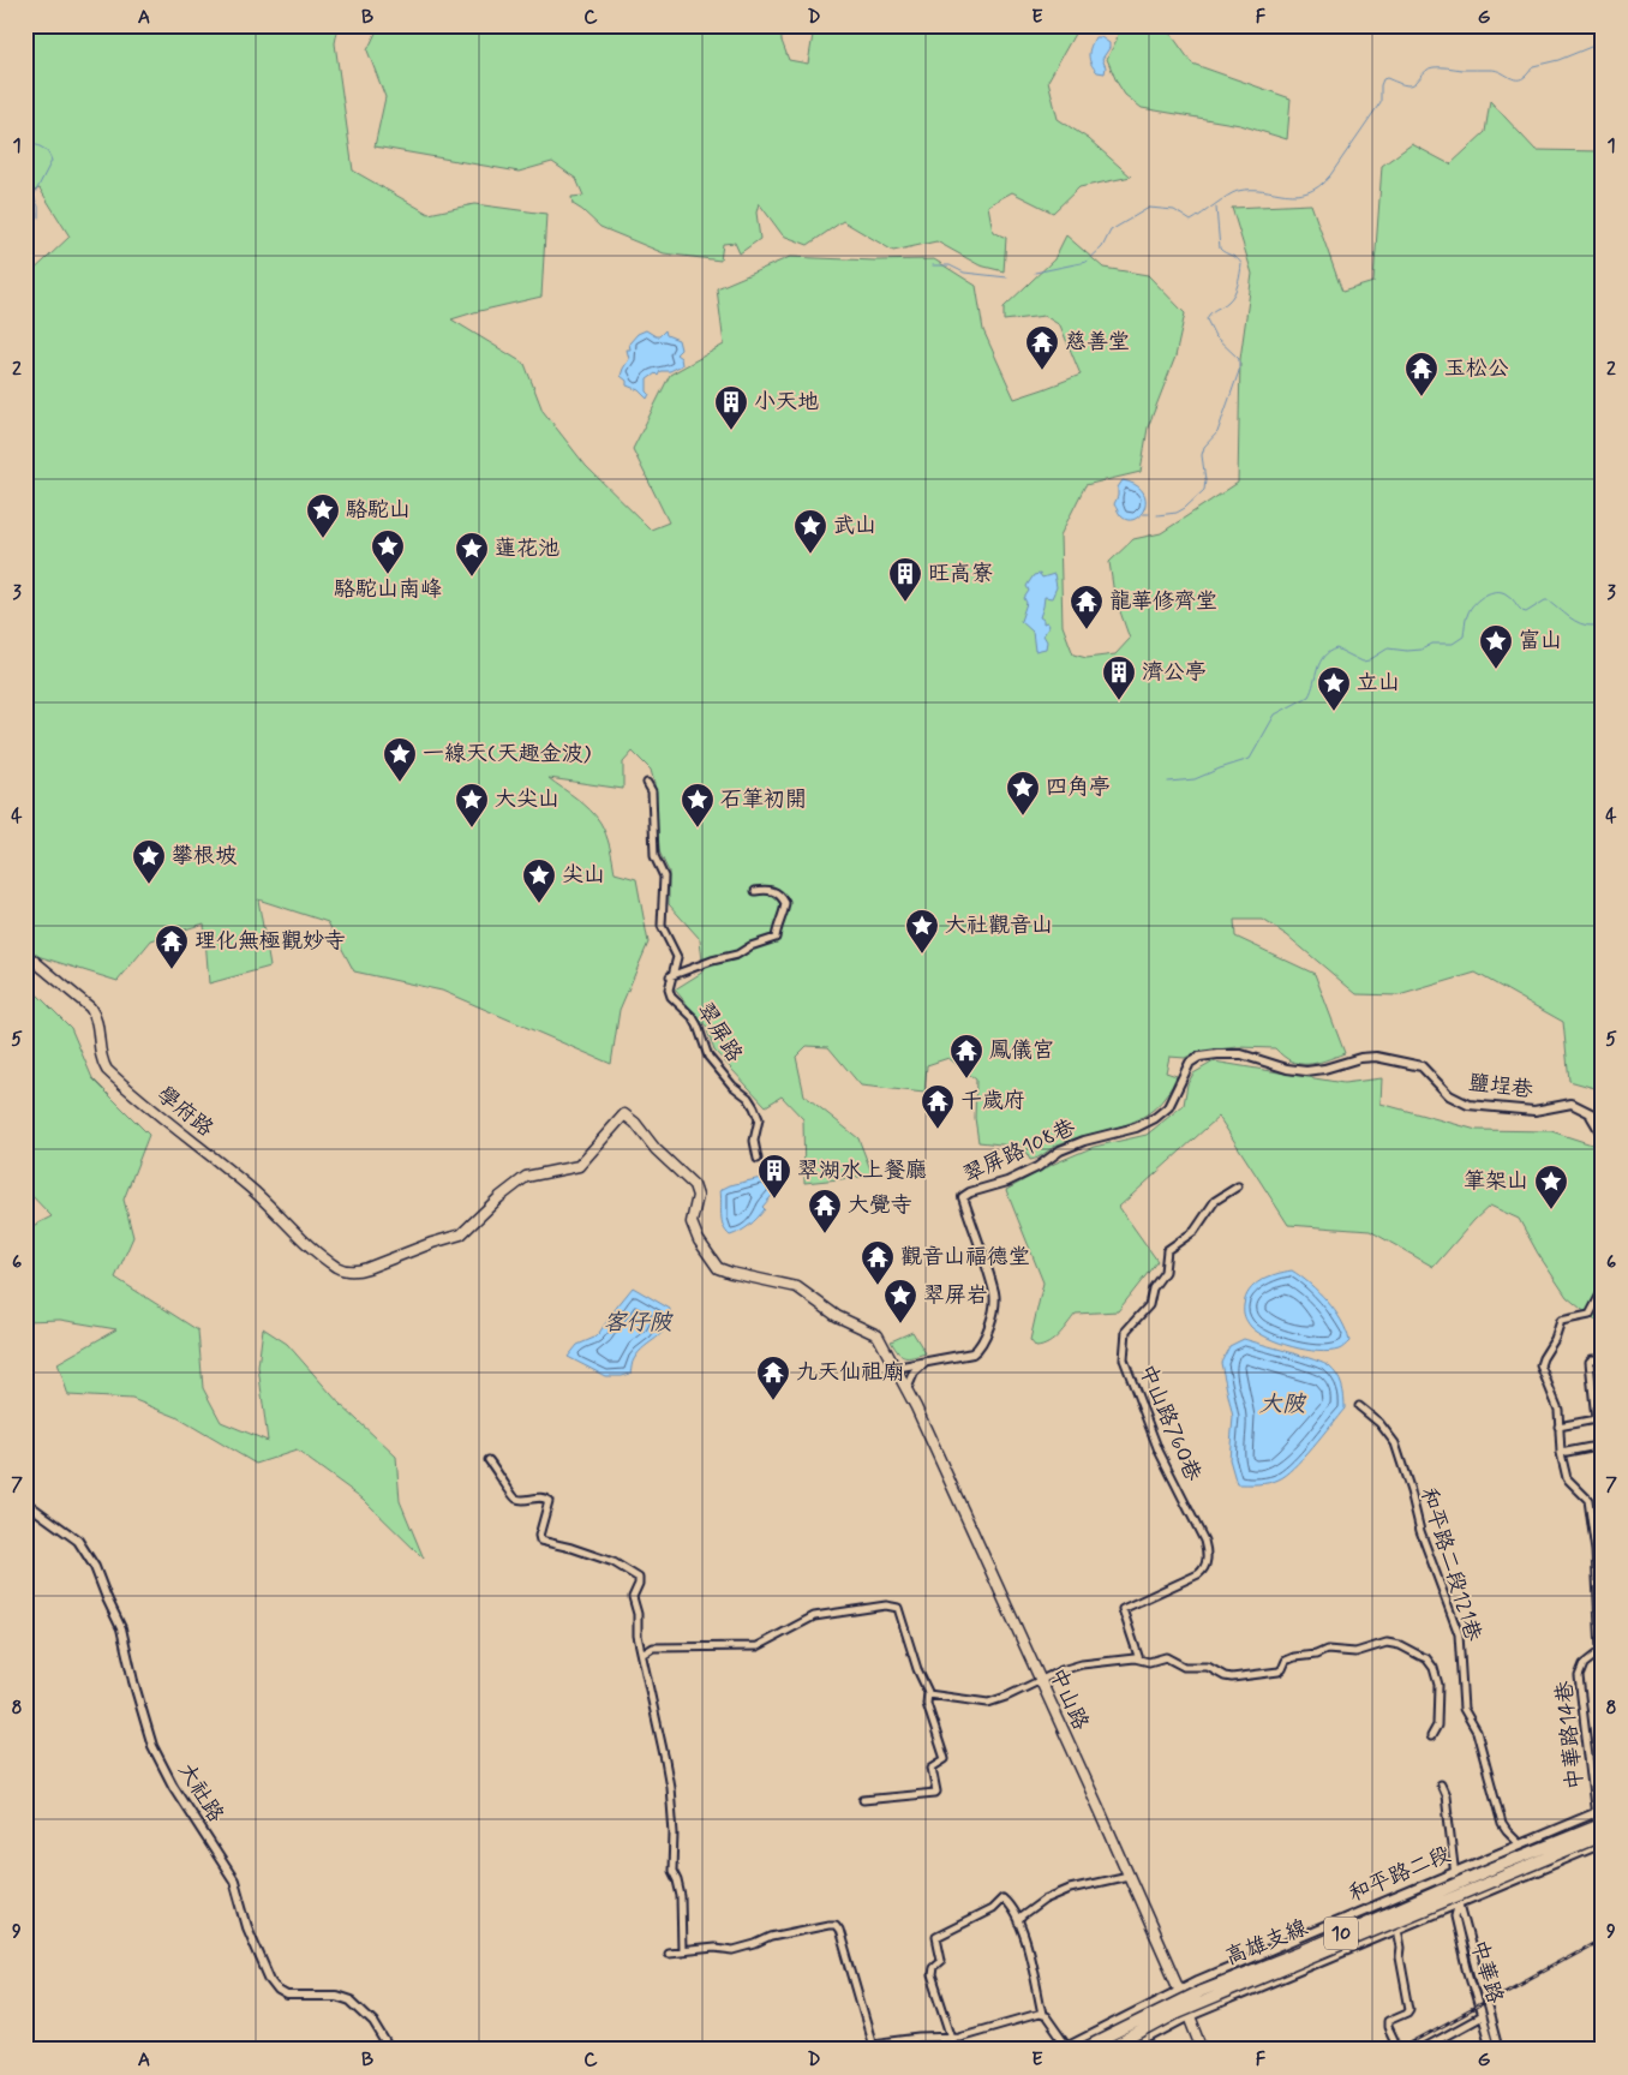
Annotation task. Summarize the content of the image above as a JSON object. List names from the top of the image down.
{
  "streets": {
    "highway": ["10", "高雄支線"],
    "main road": ["學府路", "中山路"],
    "street": [
      "翠屏路",
      "鹽埕巷",
      "翠屏路108巷",
      "中山路760巷",
      "和平路二段121巷",
      "中華路14巷",
      "大社路",
      "和平路二段",
      "中華路"
    ]
  },
  "crossings": [
    ["鹽埕巷", "翠屏路108巷"],
    ["學府路", "翠屏路108巷"],
    ["學府路", "中山路"],
    ["翠屏路108巷", "中山路"],
    ["和平路二段121巷", "和平路二段"],
    ["中山路", "和平路二段"],
    ["中華路14巷", "和平路二段"],
    ["中華路14巷", "高雄支線"],
    ["和平路二段", "中華路"]
  ],
  "water": ["客仔陂", "大陂"],
  "places": {
    "temple": [
      "慈善堂",
      "玉松公",
      "龍華修齊堂",
      "理化無極觀妙寺",
      "鳳儀宮",
      "千歲府",
      "大覺寺",
      "觀音山福德堂",
      "九天仙祖廟"
    ],
    "building": [
      "小天地",
      "旺高寮",
      "濟公亭",
      "翠湖水上餐廳"
    ],
    "place": [
      "駱駝山",
      "武山",
      "駱駝山南峰",
      "蓮花池",
      "富山",
      "立山",
      "一線天(天趣金波)",
      "四角亭",
      "大尖山",
      "石筆初開",
      "攀根坡",
      "尖山",
      "大社觀音山",
      "筆架山",
      "翠屏岩"
    ]
  },
  "grid": {
    "columns": [
      "A",
      "B",
      "C",
      "D",
      "E",
      "F",
      "G"
    ],
    "rows": [
      "1",
      "2",
      "3",
      "4",
      "5",
      "6",
      "7",
      "8",
      "9"
    ]
  }
}
